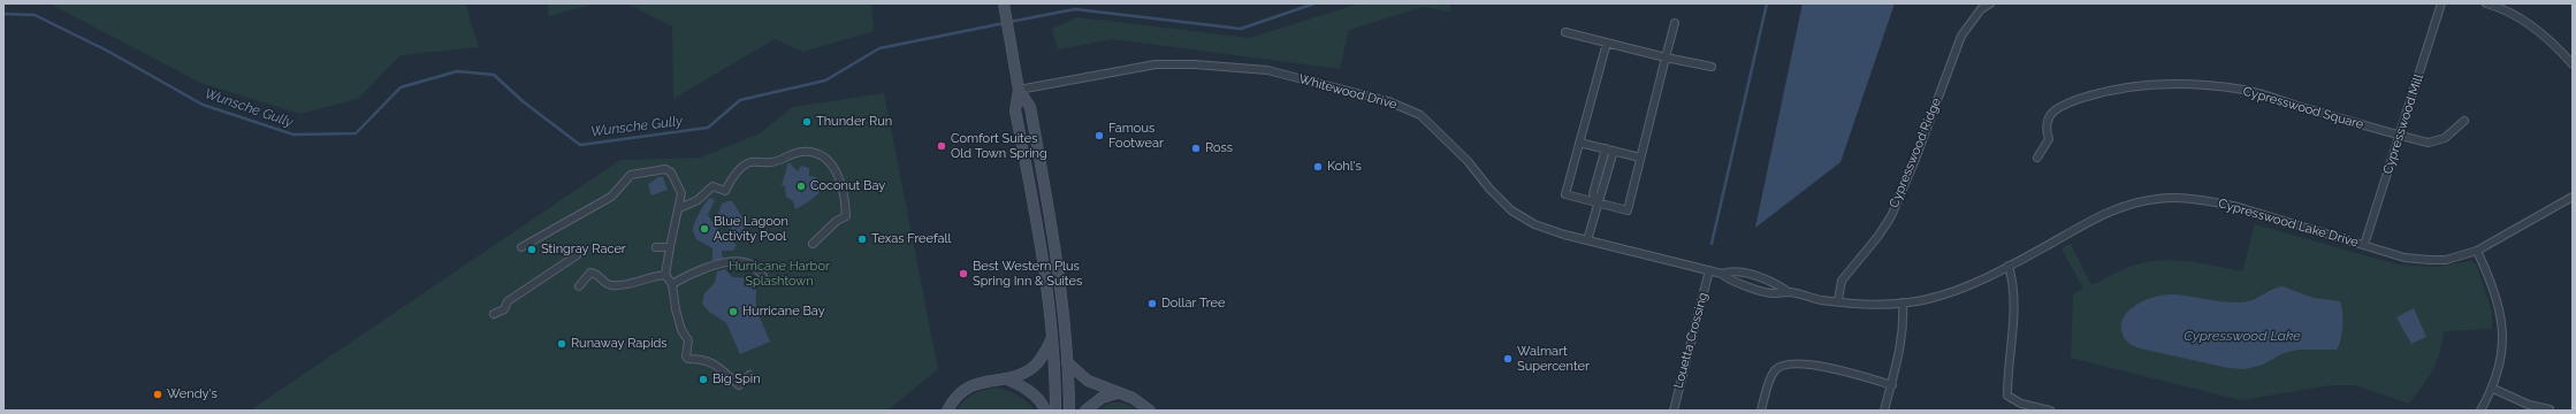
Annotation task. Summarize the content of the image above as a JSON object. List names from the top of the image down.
{
  "streets": {
    "street": [
      "Whitewood Drive",
      "Cypresswood Square",
      "Cypresswood Mill",
      "Cypresswood Ridge",
      "Cypresswood Lake Drive",
      "Louetta Crossing"
    ]
  },
  "crossings": [
    ["Whitewood Drive", "Cypresswood Lake Drive"],
    ["Whitewood Drive", "Louetta Crossing"],
    ["Cypresswood Square", "Cypresswood Mill"],
    ["Cypresswood Mill", "Cypresswood Lake Drive"],
    ["Cypresswood Ridge", "Cypresswood Lake Drive"],
    ["Cypresswood Lake Drive", "Louetta Crossing"]
  ],
  "water": ["Wunsche Gully", "Cypresswood Lake"],
  "parks": ["Hurricane Harbor Splashtown"],
  "places": [
    "Thunder Run",
    "Famous Footwear",
    "Comfort Suites Old Town Spring",
    "Ross",
    "Kohl's",
    "Coconut Bay",
    "Blue Lagoon Activity Pool",
    "Texas Freefall",
    "Stingray Racer",
    "Best Western Plus Spring Inn & Suites",
    "Dollar Tree",
    "Hurricane Bay",
    "Runaway Rapids",
    "Walmart Supercenter",
    "Big Spin",
    "Wendy's"
  ]
}
